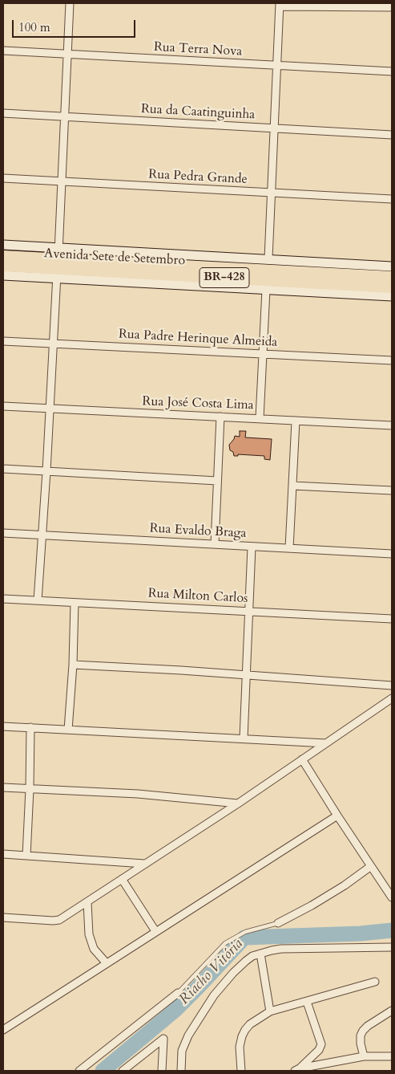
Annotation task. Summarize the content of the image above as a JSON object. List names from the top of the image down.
{
  "streets": {
    "highway": ["Avenida Sete de Setembro", "BR-428"],
    "street": [
      "Rua Terra Nova",
      "Rua da Caatinguinha",
      "Rua Pedra Grande",
      "Rua Padre Herinque Almeida",
      "Rua José Costa Lima",
      "Rua Evaldo Braga",
      "Rua Milton Carlos"
    ]
  },
  "water": ["Riacho Vitória"],
  "scale_bar": "100 m"
}
